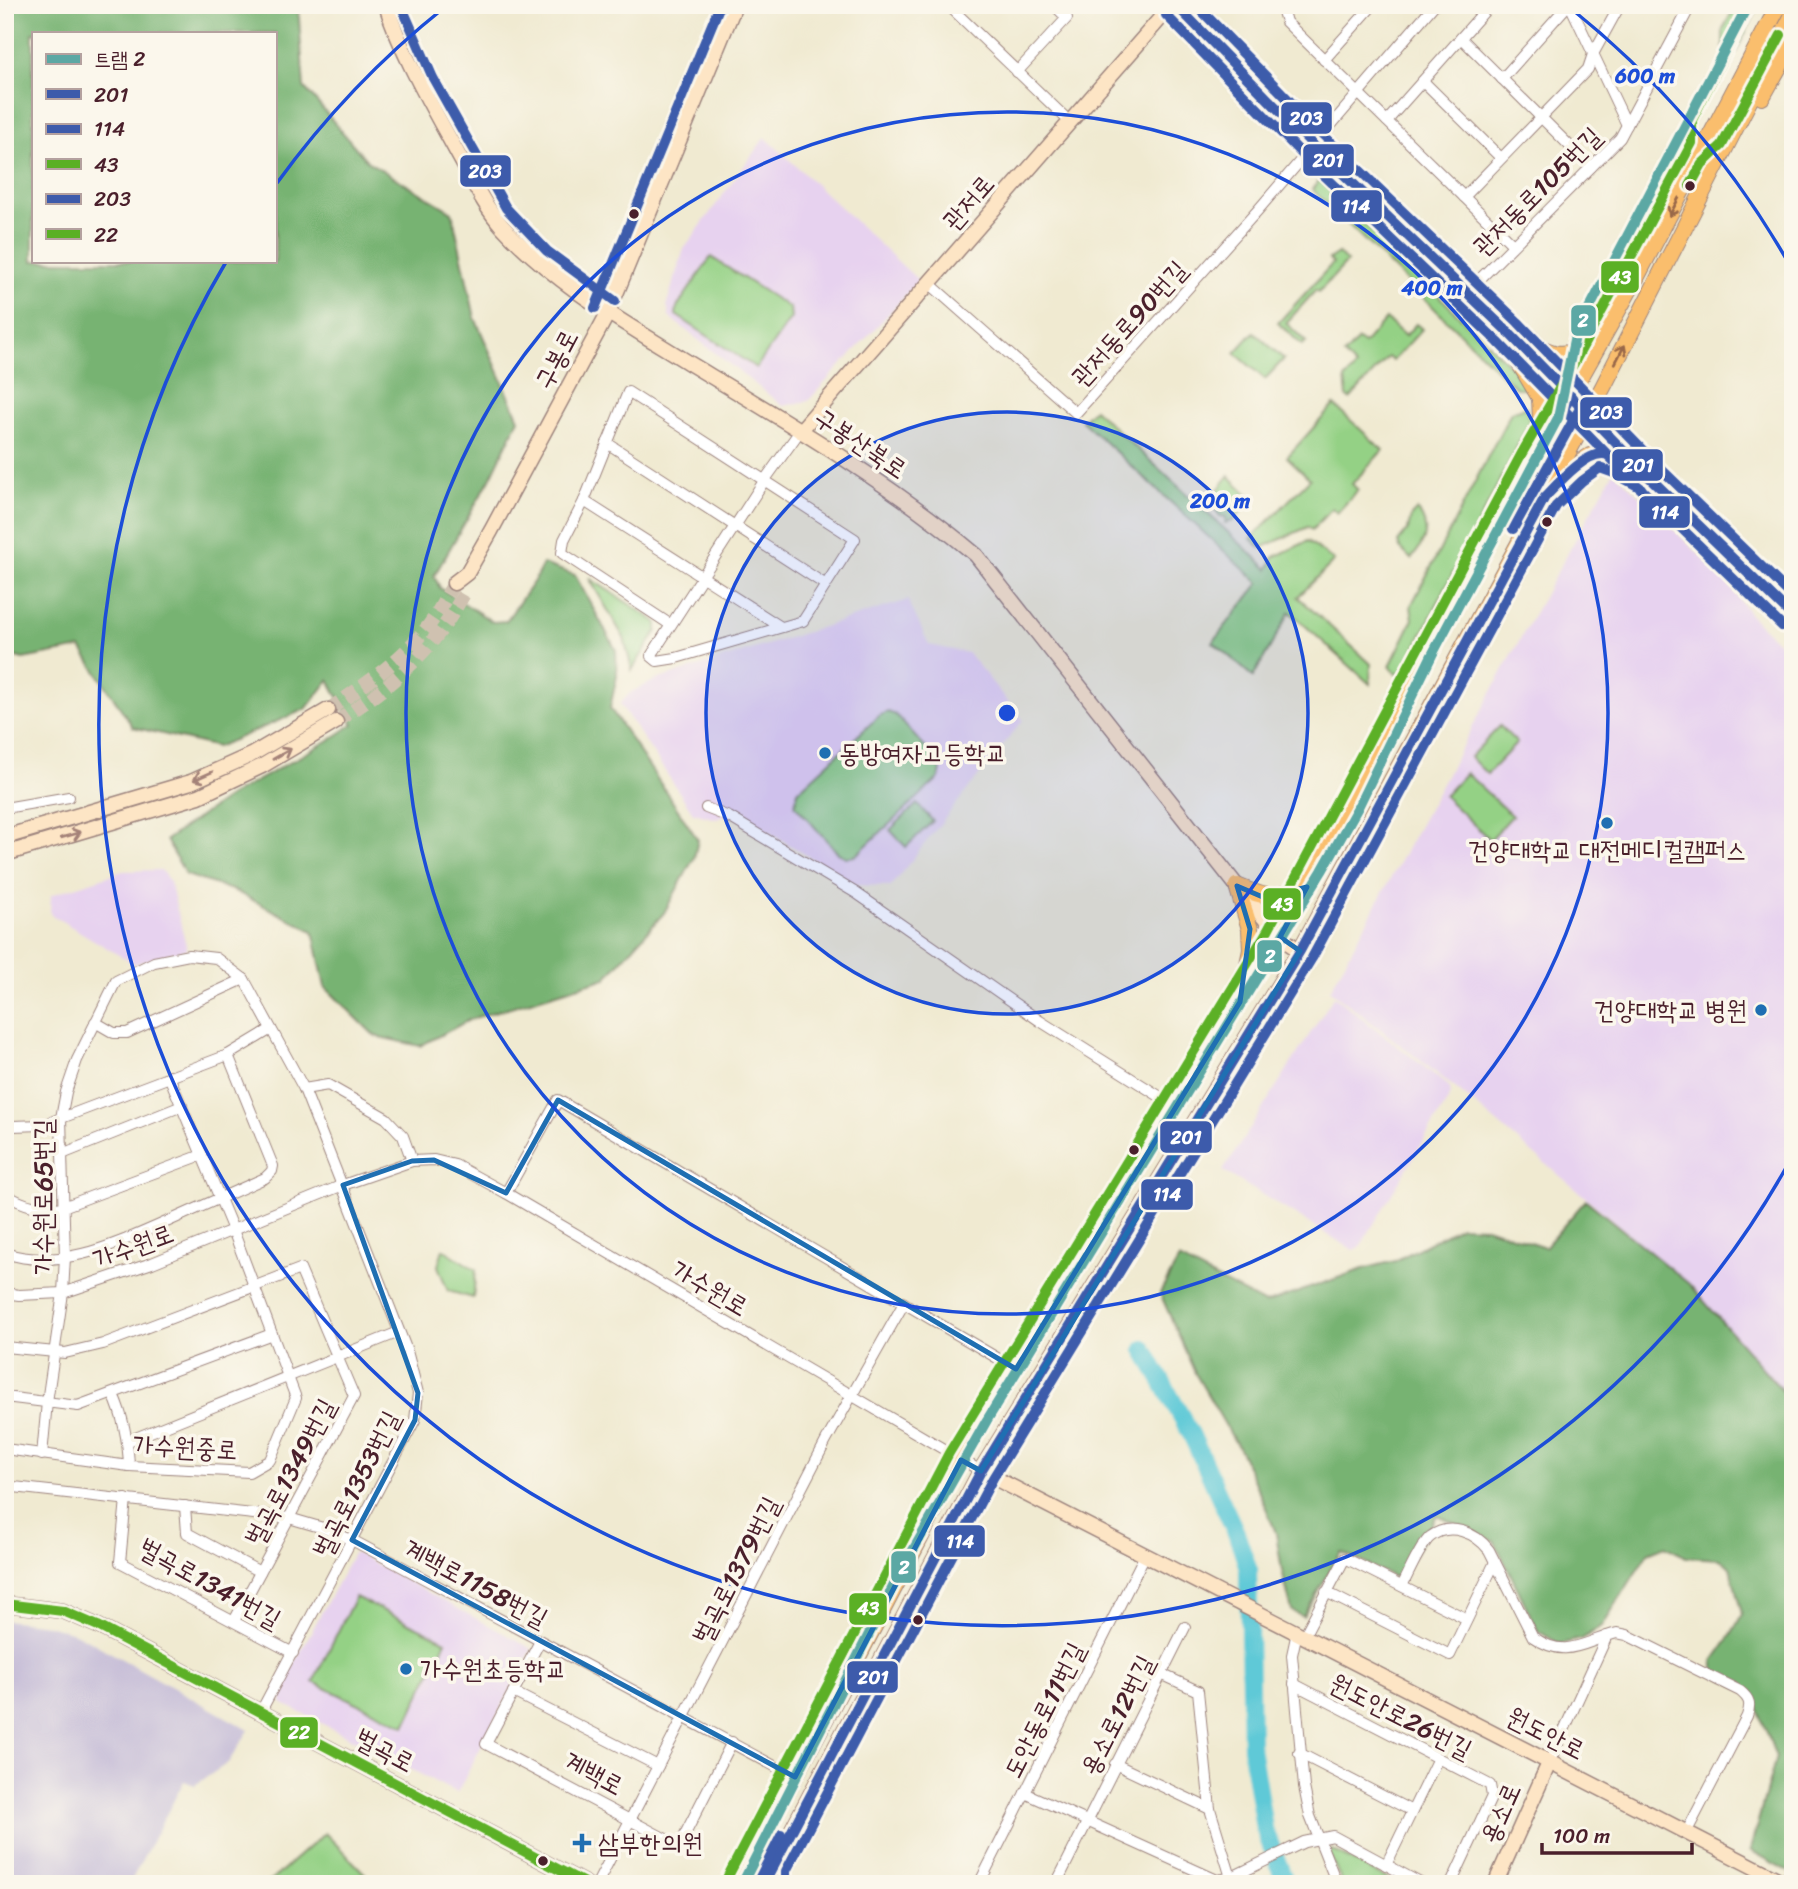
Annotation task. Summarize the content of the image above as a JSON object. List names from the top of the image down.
{
  "streets": {
    "main road": [
      "관저로",
      "구봉로",
      "구봉산북로",
      "원도안로",
      "벌곡로",
      "용소로"
    ],
    "street": [
      "관저동로105번길",
      "관저동로90번길",
      "가수원로65번길",
      "가수원로",
      "가수원중로",
      "벌곡로1349번길",
      "벌곡로1353번길",
      "벌곡로1379번길",
      "벌곡로1341번길",
      "계백로1158번길",
      "도안동로11번길",
      "용소로12번길",
      "원도안로26번길",
      "계백로"
    ]
  },
  "crossings": [
    ["관저로", "관저동로90번길"],
    ["관저로", "구봉산북로"],
    ["구봉로", "구봉산북로"],
    ["가수원로65번길", "가수원로"],
    ["가수원로65번길", "벌곡로1353번길"],
    ["가수원로", "가수원중로"],
    ["가수원로", "벌곡로1353번길"],
    ["가수원로", "벌곡로1379번길"],
    ["가수원중로", "벌곡로1349번길"],
    ["가수원중로", "벌곡로1353번길"],
    ["벌곡로1349번길", "벌곡로1341번길"],
    ["벌곡로1349번길", "계백로1158번길"],
    ["벌곡로1353번길", "벌곡로1341번길"],
    ["벌곡로1353번길", "계백로1158번길"],
    ["벌곡로1353번길", "벌곡로"],
    ["벌곡로1379번길", "계백로1158번길"],
    ["벌곡로1379번길", "계백로"],
    ["벌곡로1341번길", "계백로1158번길"],
    ["계백로1158번길", "계백로"],
    ["도안동로11번길", "원도안로"],
    ["원도안로26번길", "원도안로"],
    ["원도안로", "용소로"]
  ],
  "places": {
    "other": [
      "동방여자고등학교",
      "건양대학교 대전메디컬캠퍼스",
      "건양대학교 병원",
      "가수원초등학교"
    ],
    "health": ["삼부한의원"]
  },
  "lines": [
    "tram line 2",
    "transit line 201",
    "transit line 43",
    "transit line 203",
    "transit line 114",
    "transit line 22"
  ],
  "legend": [
    "트램 2",
    "201",
    "114",
    "43",
    "203",
    "22"
  ],
  "scale_bar": "100 m",
  "rings": ["600 m", "400 m", "200 m"]
}
